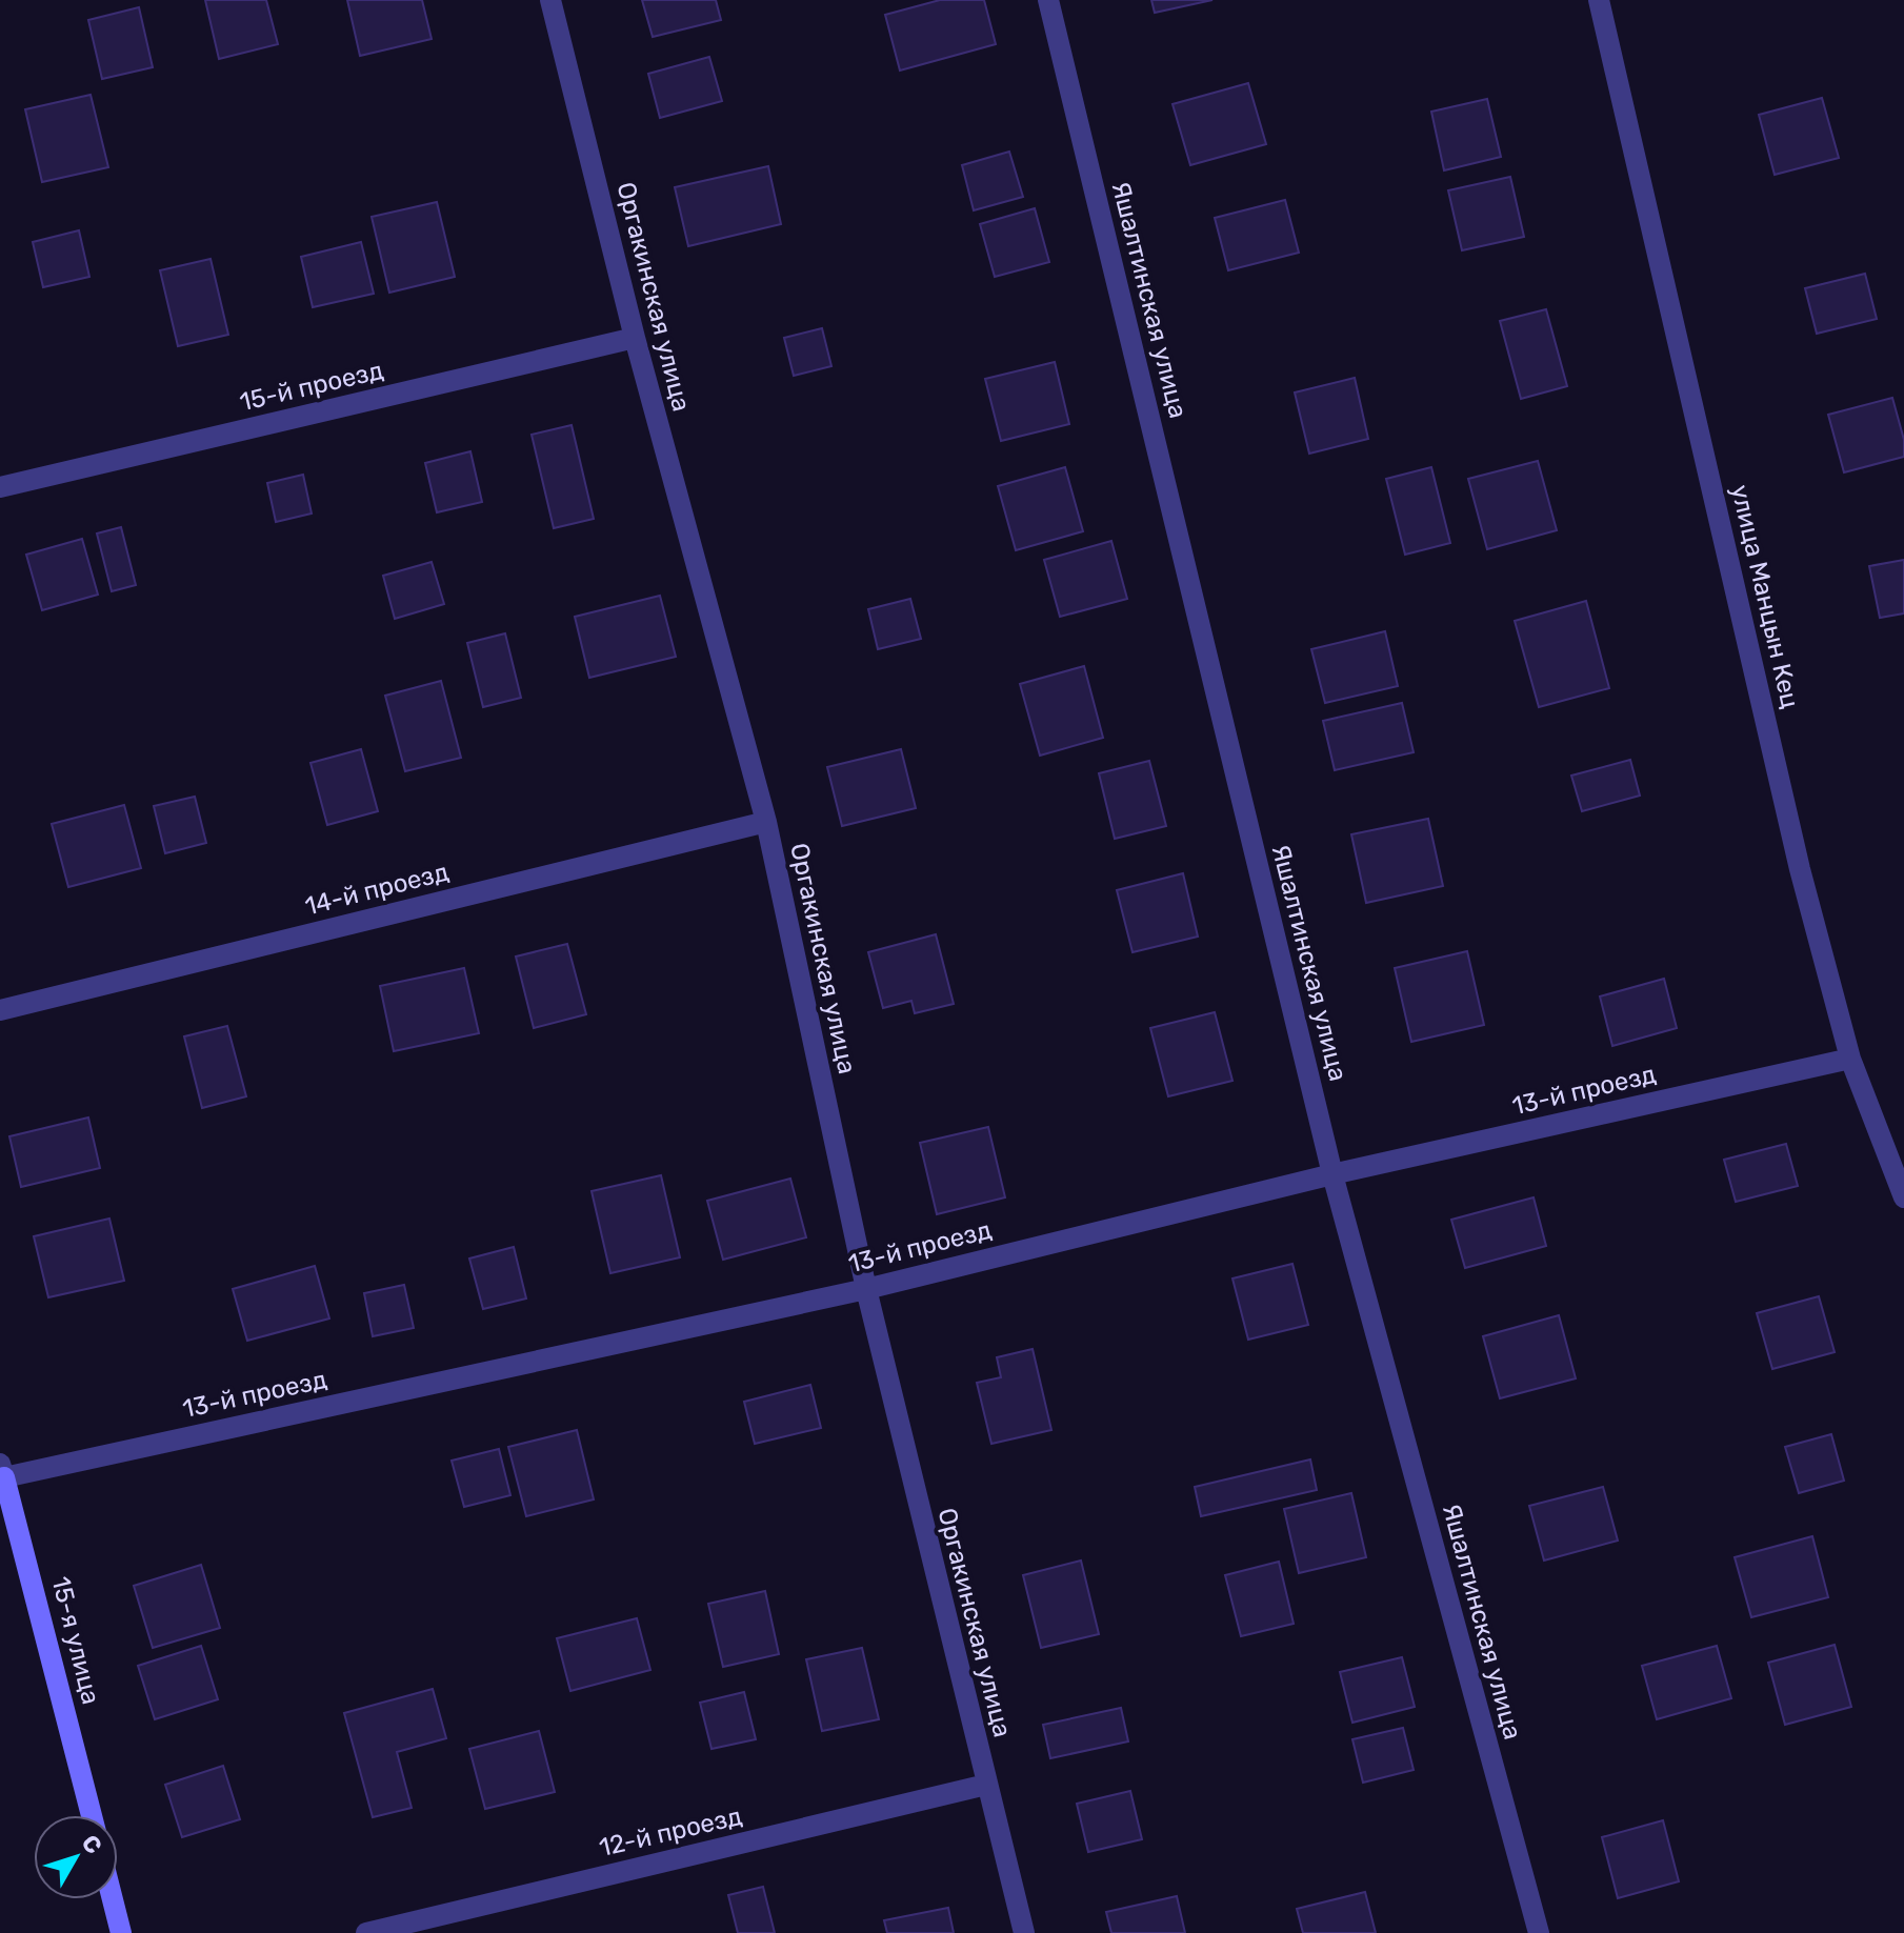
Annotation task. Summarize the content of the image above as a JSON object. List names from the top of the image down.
{
  "streets": {
    "street": [
      "Оргакинская улица",
      "Яшалтинская улица",
      "15-й проезд",
      "улица Манцын Кец",
      "14-й проезд",
      "13-й проезд",
      "15-я улица",
      "12-й проезд"
    ]
  },
  "crossings": [
    ["Оргакинская улица", "15-й проезд"],
    ["Оргакинская улица", "14-й проезд"],
    ["Оргакинская улица", "13-й проезд"],
    ["Оргакинская улица", "12-й проезд"],
    ["Яшалтинская улица", "13-й проезд"],
    ["улица Манцын Кец", "13-й проезд"],
    ["13-й проезд", "15-я улица"]
  ],
  "north": "top right"
}
